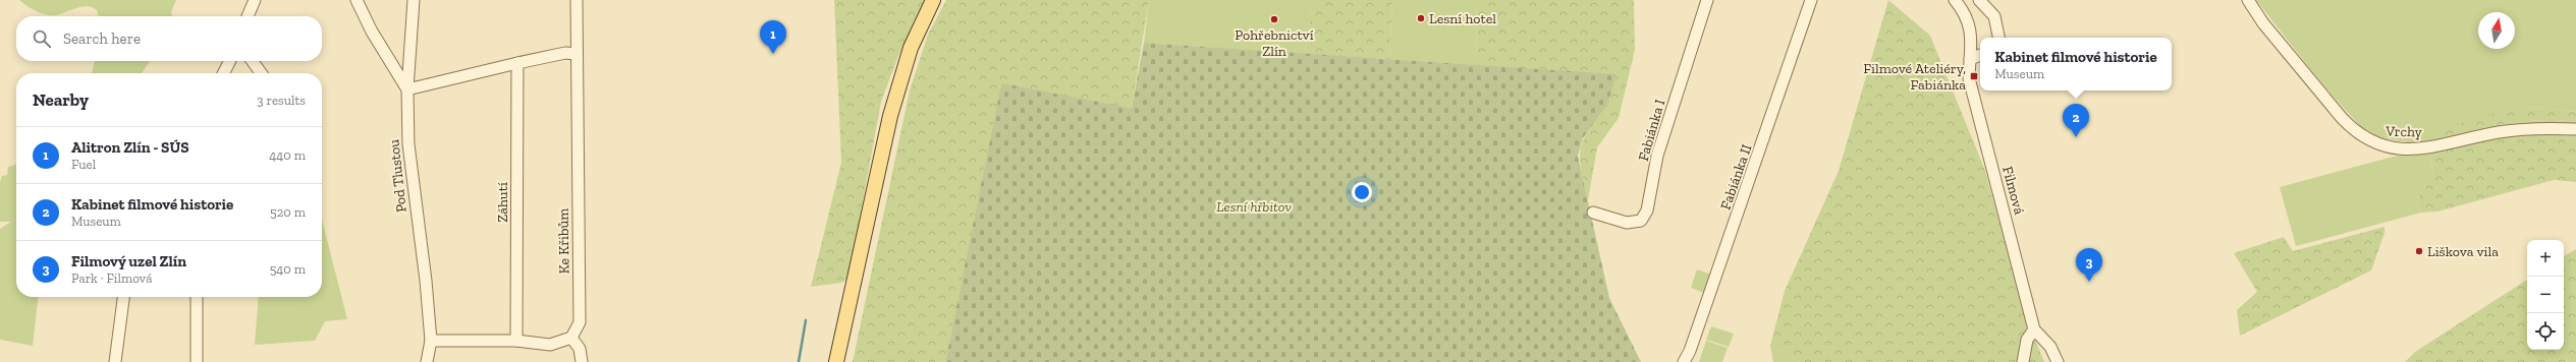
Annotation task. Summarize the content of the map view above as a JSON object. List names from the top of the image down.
{
  "streets": {
    "street": [
      "Fabiánka I",
      "Vrchy",
      "Pod Tlustou",
      "Fabiánka II",
      "Filmová",
      "Záhutí",
      "Ke Křibům"
    ]
  },
  "parks": ["Lesní hřbitov"],
  "places": {
    "other": ["Lesní hotel", "Pohřebnictví Zlín", "Liškova vila"],
    "transit": ["Filmové Ateliéry, Fabiánka"]
  },
  "north": "top",
  "page": {
    "search": "Search here",
    "pins": ["1", "2", "3"],
    "popup": ["Kabinet filmové historie", "Museum"],
    "heading": ["Nearby", "3 results"],
    "list": [
      {
        "mark": "1",
        "name": "Alitron Zlín - SÚS",
        "note": "Fuel",
        "value": "440 m"
      },
      {
        "mark": "2",
        "name": "Kabinet filmové historie",
        "note": "Museum",
        "value": "520 m"
      },
      {
        "mark": "3",
        "name": "Filmový uzel Zlín",
        "note": "Park · Filmová",
        "value": "540 m"
      }
    ],
    "map_buttons": ["+", "−"]
  }
}
